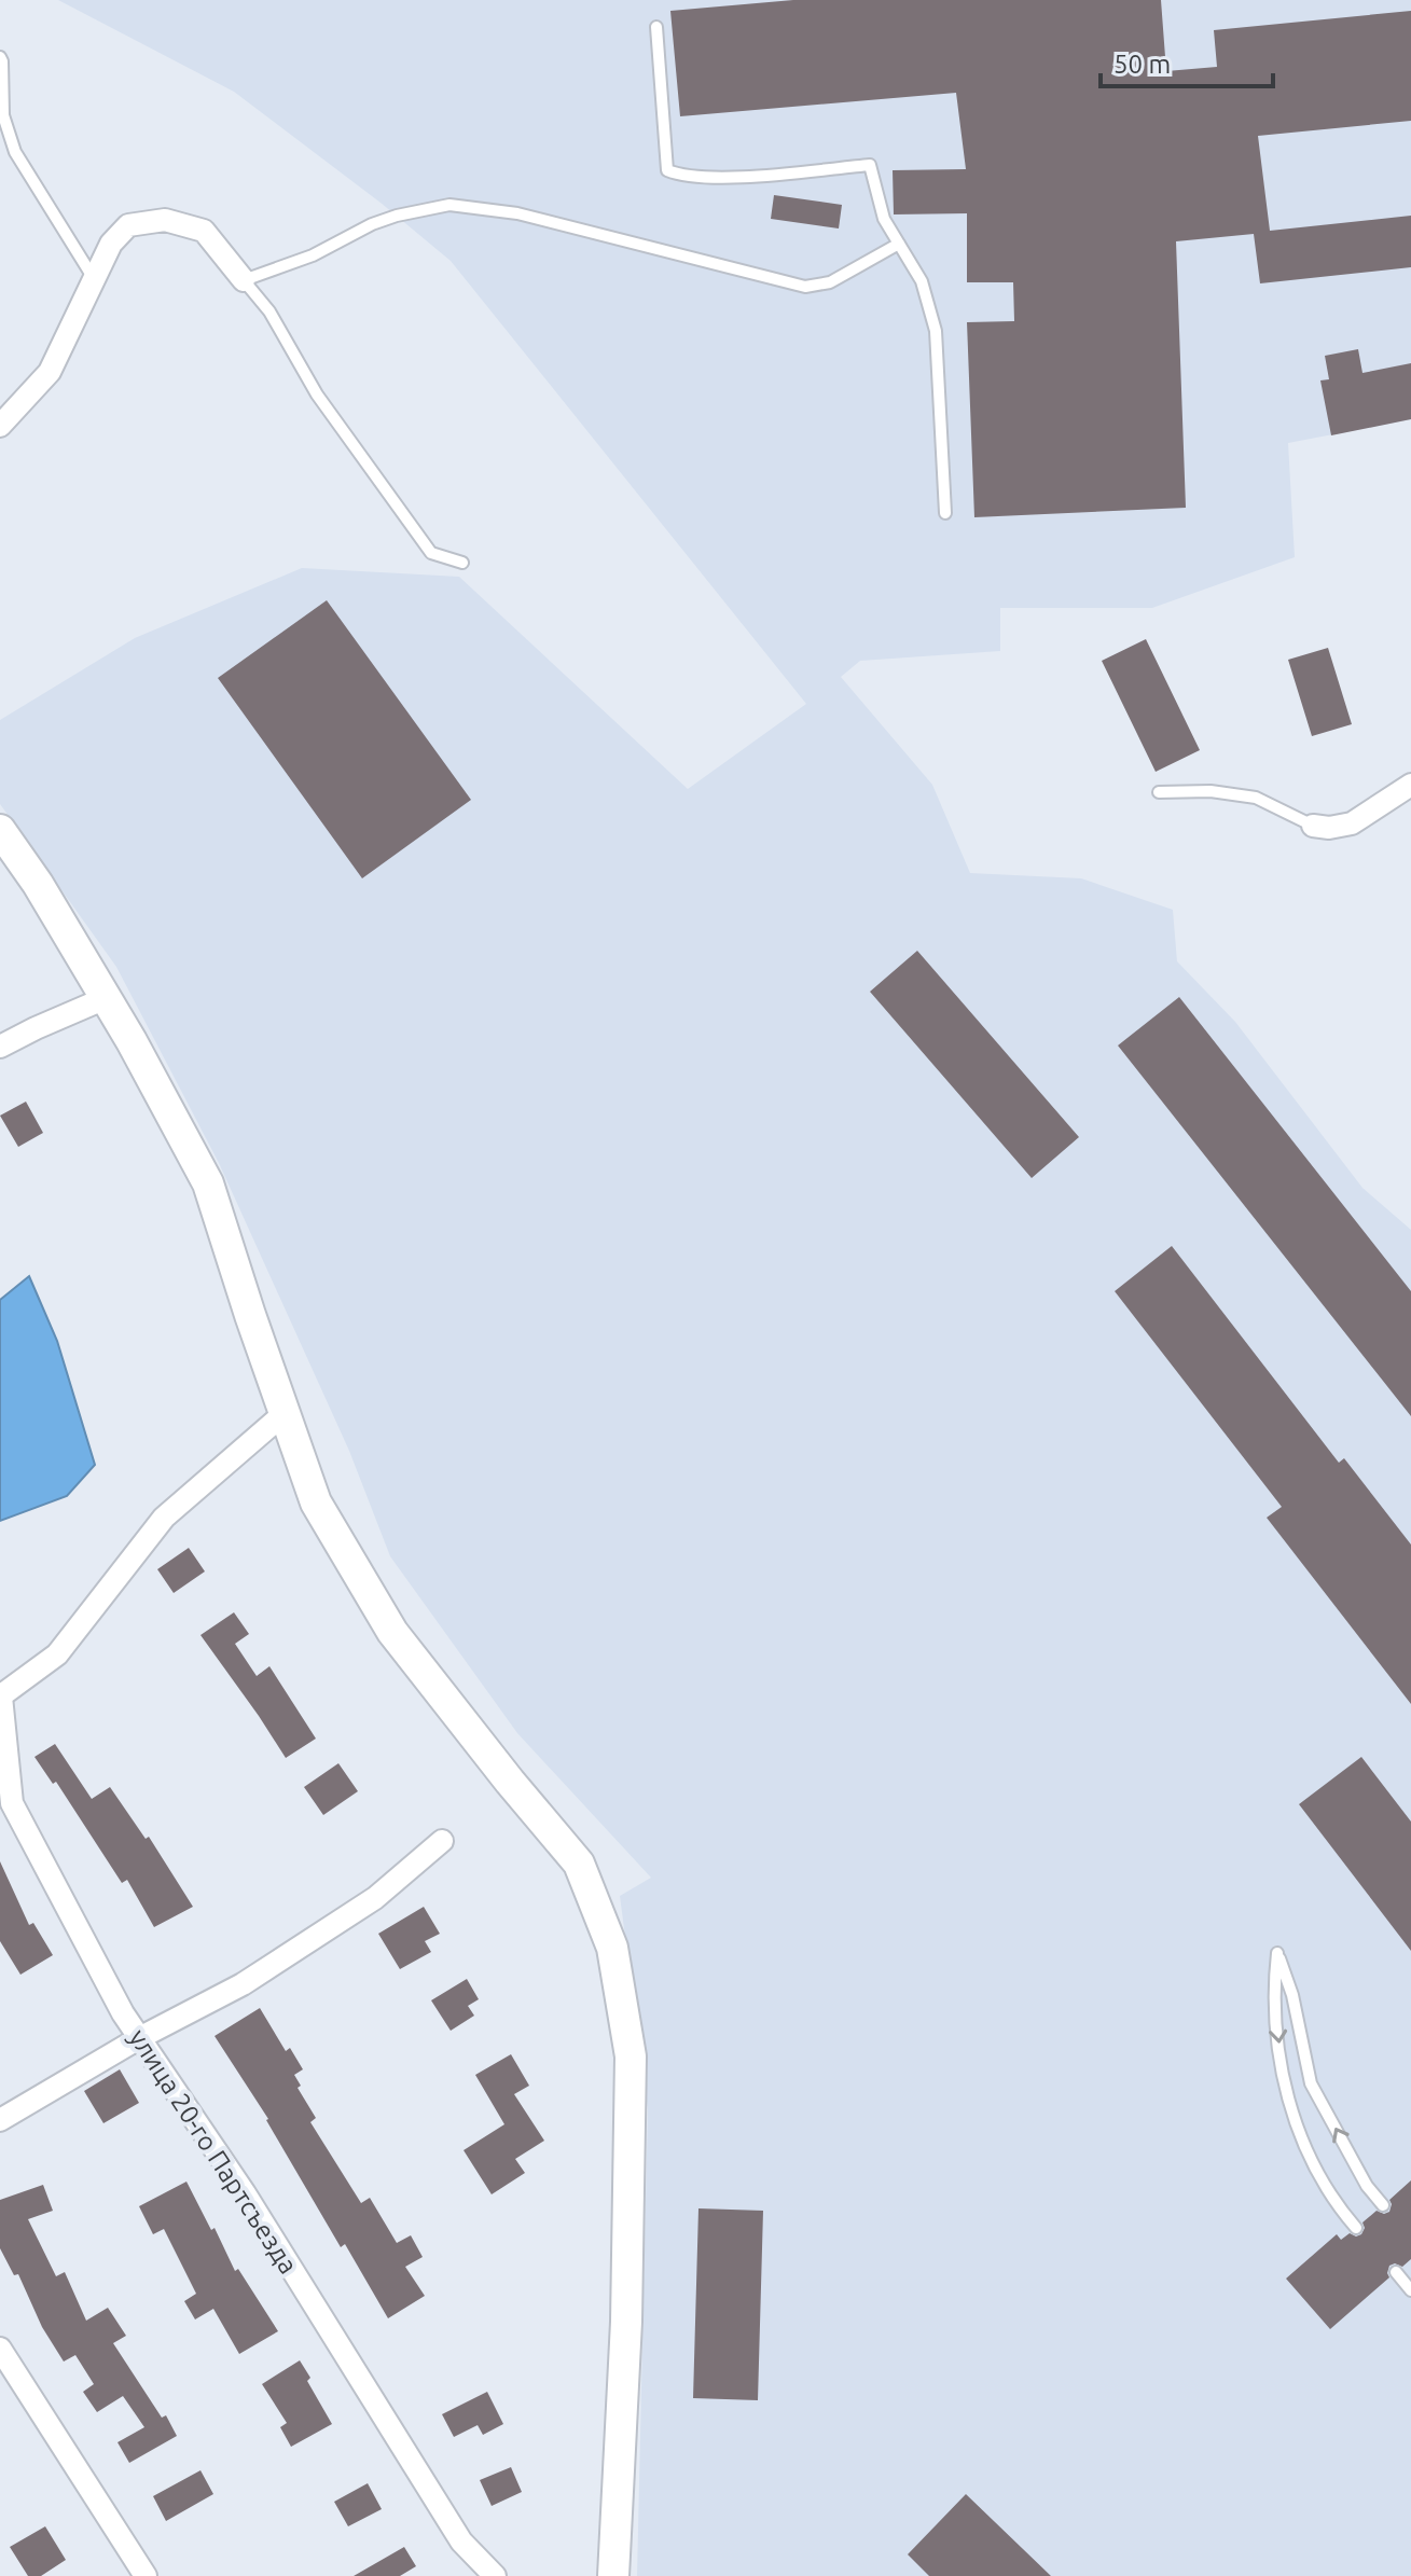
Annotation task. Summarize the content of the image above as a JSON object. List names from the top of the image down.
{
  "streets": {
    "street": ["улица 20-го Партсъезда"]
  },
  "scale_bar": "50 m"
}
